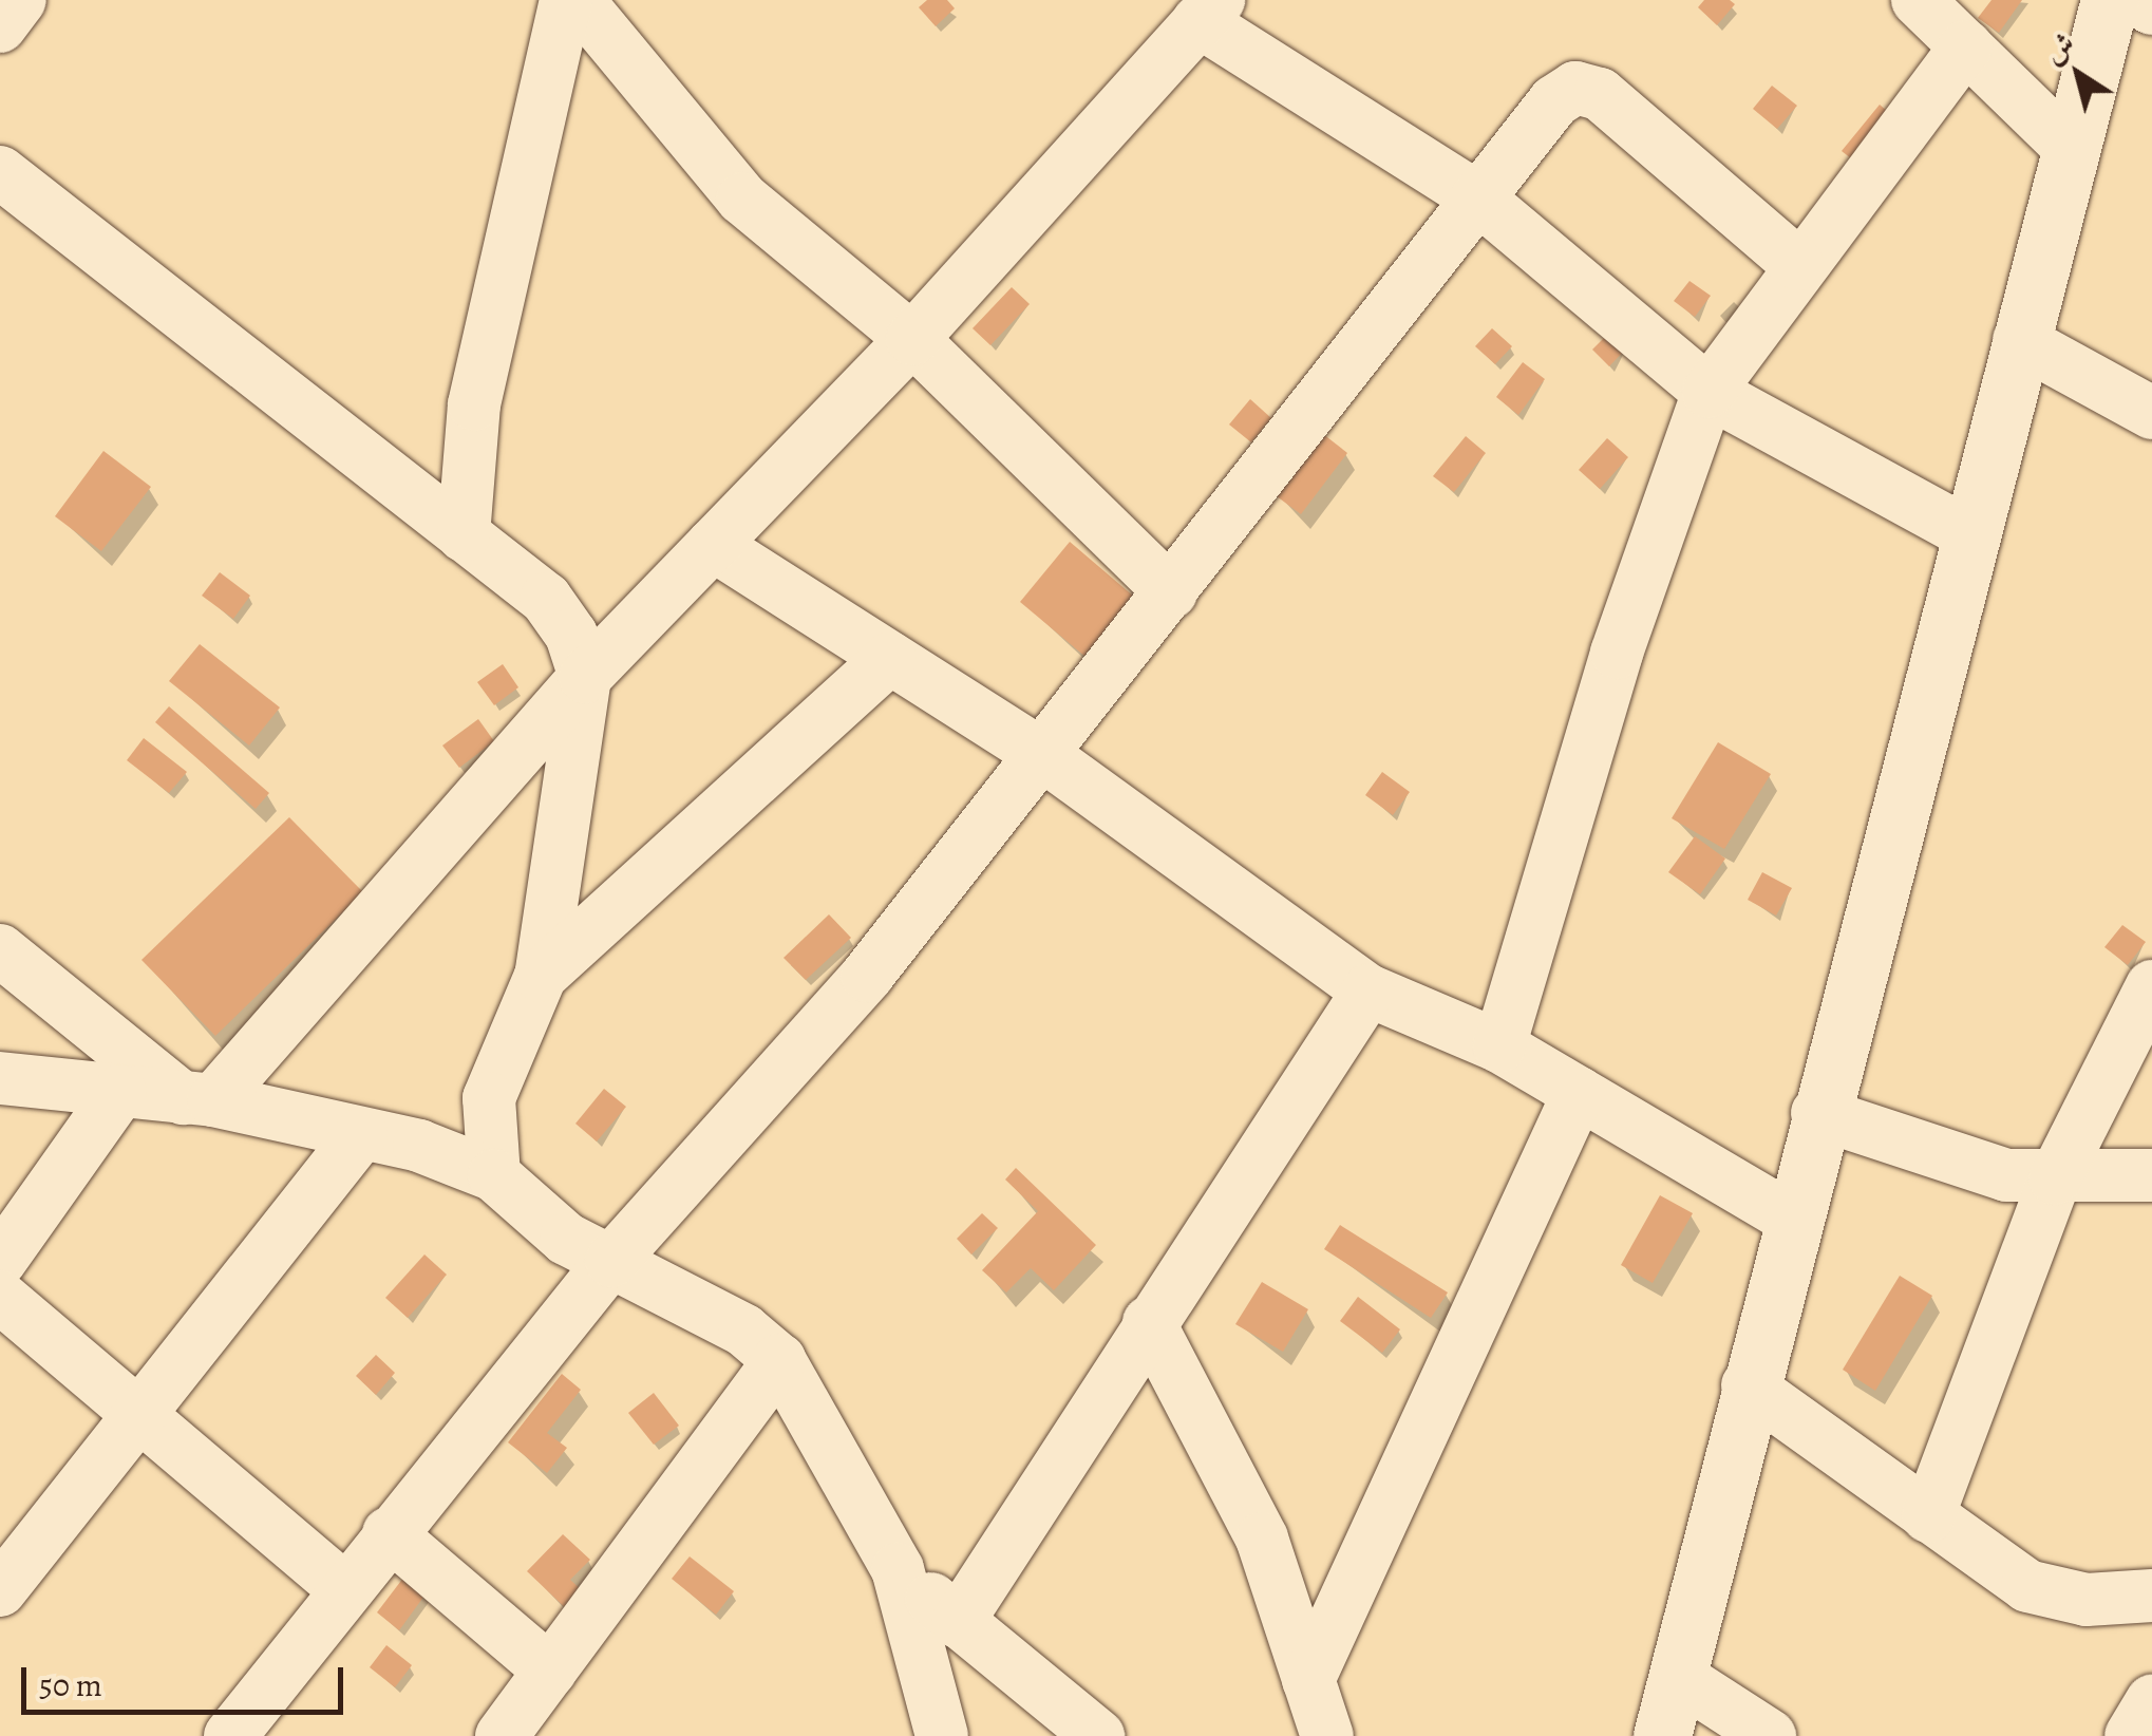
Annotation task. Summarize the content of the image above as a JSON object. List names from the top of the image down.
{
  "scale_bar": "50 m",
  "north": "top left"
}
